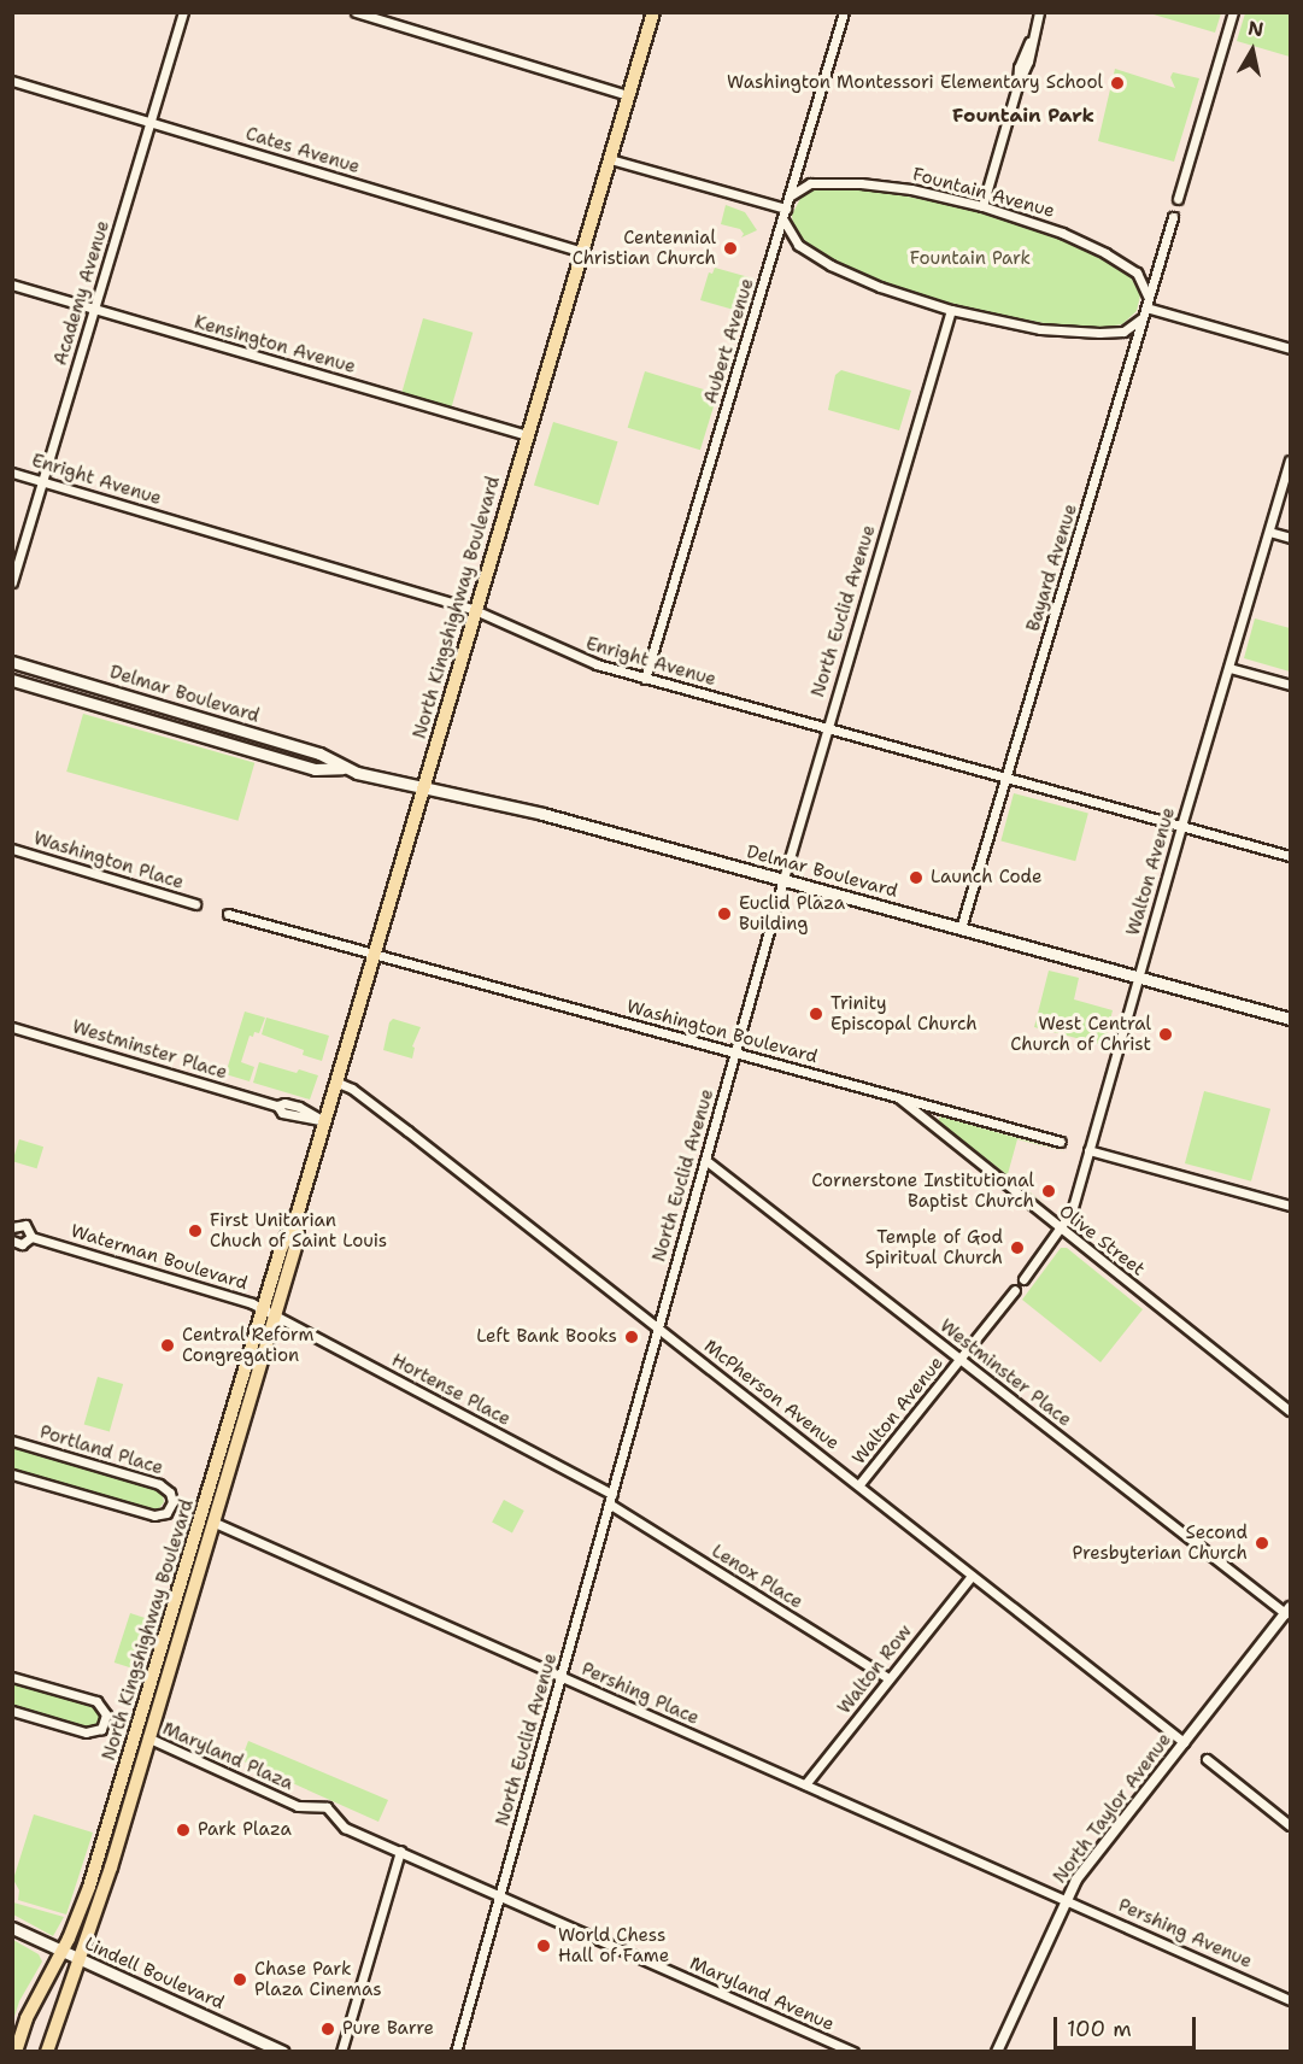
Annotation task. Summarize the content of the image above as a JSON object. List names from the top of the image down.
{
  "streets": {
    "main road": ["North Kingshighway Boulevard", "Delmar Boulevard", "Lindell Boulevard"],
    "street": [
      "Cates Avenue",
      "Fountain Avenue",
      "Academy Avenue",
      "Aubert Avenue",
      "Kensington Avenue",
      "Enright Avenue",
      "Bayard Avenue",
      "North Euclid Avenue",
      "Washington Place",
      "Walton Avenue",
      "Washington Boulevard",
      "Westminster Place",
      "Olive Street",
      "Waterman Boulevard",
      "Hortense Place",
      "McPherson Avenue",
      "Portland Place",
      "Lenox Place",
      "Walton Row",
      "Pershing Place",
      "Maryland Plaza",
      "North Taylor Avenue",
      "Pershing Avenue",
      "Maryland Avenue"
    ]
  },
  "crossings": [
    ["Cates Avenue", "Academy Avenue"],
    ["Cates Avenue", "North Kingshighway Boulevard"],
    ["Fountain Avenue", "Aubert Avenue"],
    ["Fountain Avenue", "Bayard Avenue"],
    ["Academy Avenue", "Kensington Avenue"],
    ["Academy Avenue", "Enright Avenue"],
    ["Aubert Avenue", "Enright Avenue"],
    ["Kensington Avenue", "North Kingshighway Boulevard"],
    ["Enright Avenue", "Bayard Avenue"],
    ["Enright Avenue", "North Kingshighway Boulevard"],
    ["Enright Avenue", "North Euclid Avenue"],
    ["Enright Avenue", "Walton Avenue"],
    ["Bayard Avenue", "Delmar Boulevard"],
    ["North Kingshighway Boulevard", "Delmar Boulevard"],
    ["North Kingshighway Boulevard", "Washington Boulevard"],
    ["North Kingshighway Boulevard", "Westminster Place"],
    ["North Kingshighway Boulevard", "Waterman Boulevard"],
    ["North Kingshighway Boulevard", "Hortense Place"],
    ["North Kingshighway Boulevard", "McPherson Avenue"],
    ["North Kingshighway Boulevard", "Pershing Place"],
    ["North Kingshighway Boulevard", "Maryland Plaza"],
    ["North Kingshighway Boulevard", "Lindell Boulevard"],
    ["North Euclid Avenue", "Delmar Boulevard"],
    ["North Euclid Avenue", "Washington Boulevard"],
    ["North Euclid Avenue", "Westminster Place"],
    ["North Euclid Avenue", "Hortense Place"],
    ["North Euclid Avenue", "McPherson Avenue"],
    ["North Euclid Avenue", "Lenox Place"],
    ["North Euclid Avenue", "Pershing Place"],
    ["North Euclid Avenue", "Maryland Plaza"],
    ["North Euclid Avenue", "Maryland Avenue"],
    ["Delmar Boulevard", "Walton Avenue"],
    ["Walton Avenue", "Westminster Place"],
    ["Walton Avenue", "Olive Street"],
    ["Walton Avenue", "McPherson Avenue"],
    ["Washington Boulevard", "Olive Street"],
    ["Westminster Place", "North Taylor Avenue"],
    ["Waterman Boulevard", "Hortense Place"],
    ["Hortense Place", "Lenox Place"],
    ["McPherson Avenue", "Walton Row"],
    ["McPherson Avenue", "North Taylor Avenue"],
    ["Lenox Place", "Walton Row"],
    ["Walton Row", "Pershing Place"],
    ["Pershing Place", "North Taylor Avenue"],
    ["Pershing Place", "Pershing Avenue"],
    ["Maryland Plaza", "Maryland Avenue"],
    ["North Taylor Avenue", "Pershing Avenue"]
  ],
  "districts": ["Fountain Park"],
  "parks": ["Fountain Park"],
  "places": [
    "Washington Montessori Elementary School",
    "Centennial Christian Church",
    "Launch Code",
    "Euclid Plaza Building",
    "Trinity Episcopal Church",
    "West Central Church of Christ",
    "Cornerstone Institutional Baptist Church",
    "First Unitarian Chuch of Saint Louis",
    "Temple of God Spiritual Church",
    "Left Bank Books",
    "Central Reform Congregation",
    "Second Presbyterian Church",
    "Park Plaza",
    "World Chess Hall of Fame",
    "Chase Park Plaza Cinemas",
    "Pure Barre"
  ],
  "scale_bar": "100 m",
  "north": "top"
}
